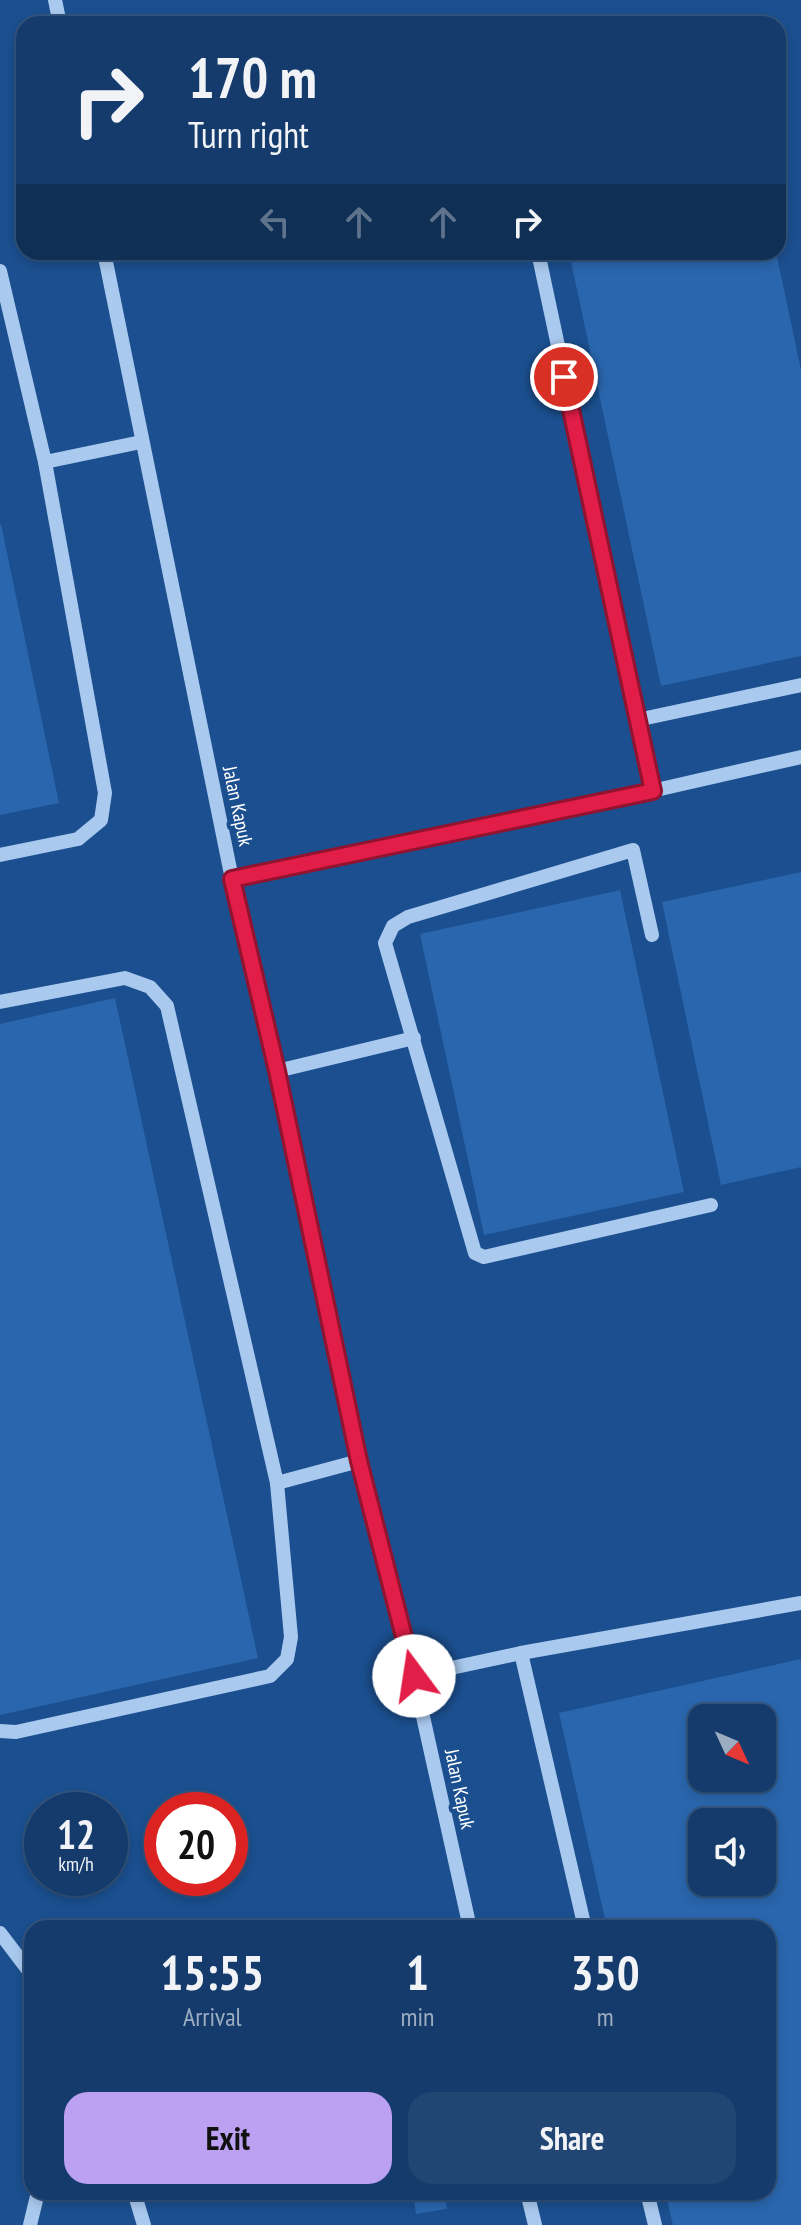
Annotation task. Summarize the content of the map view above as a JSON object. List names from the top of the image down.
{
  "streets": {
    "street": ["Jalan Kapuk"]
  },
  "north": "bottom right",
  "page": {
    "turn": ["170 m", "Turn right"],
    "speed": "12 km/h",
    "limit": "20",
    "eta": [
      "15:55",
      "Arrival",
      "1",
      "min",
      "350",
      "m"
    ],
    "buttons": ["Exit", "Share"]
  }
}
